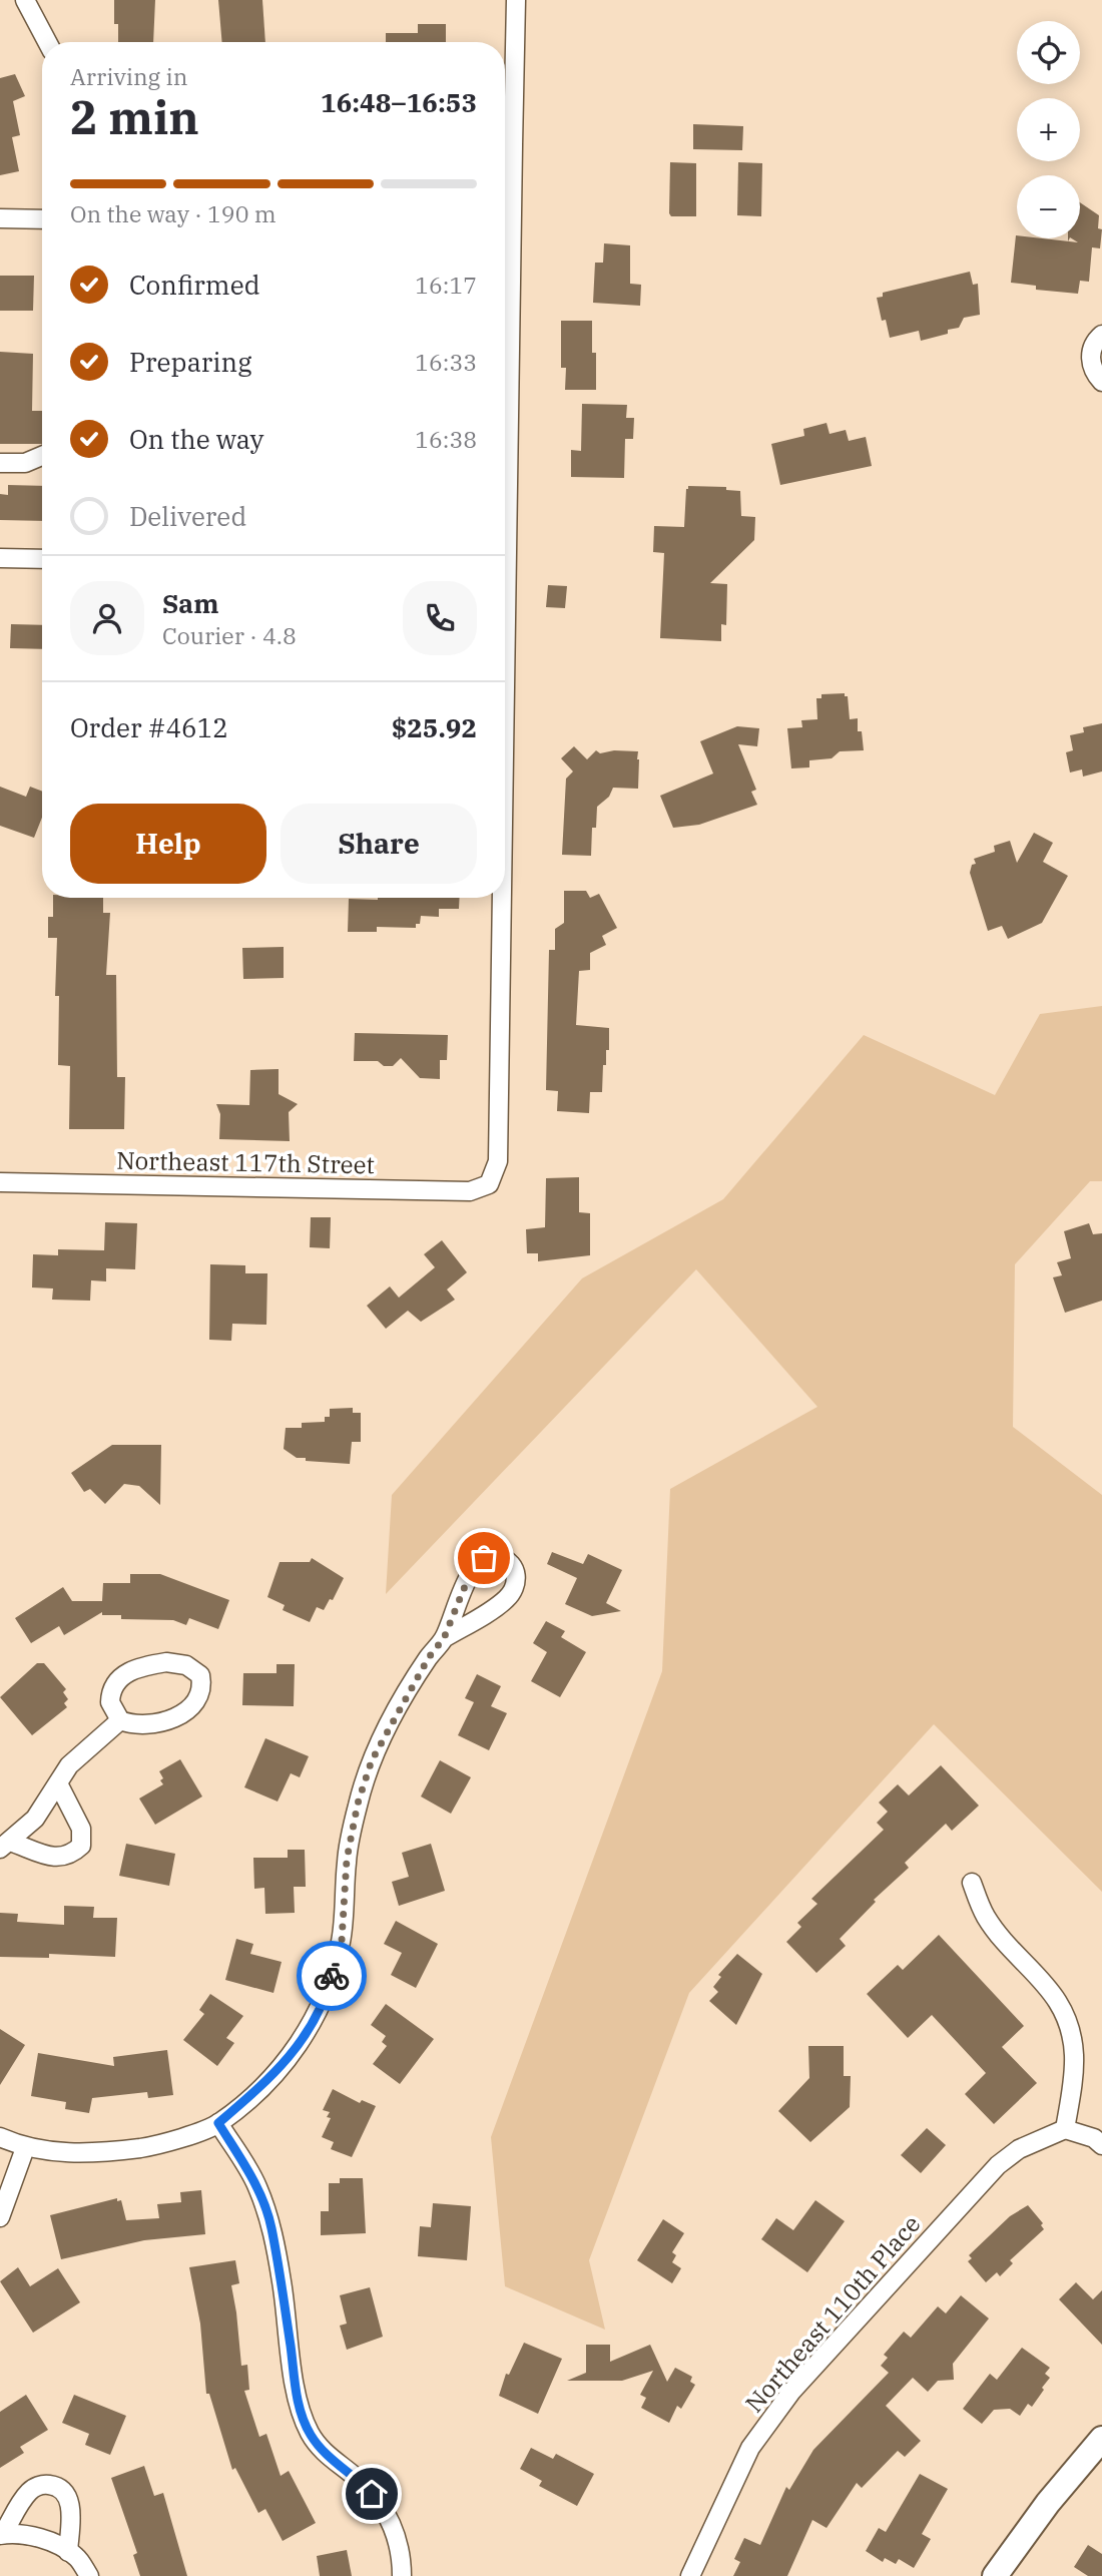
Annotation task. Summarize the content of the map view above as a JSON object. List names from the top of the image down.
{
  "streets": {
    "street": ["Northeast 117th Street", "Northeast 110th Place"]
  },
  "page": {
    "map_buttons": ["+", "−"],
    "heading": ["2 min", "Arriving in", "16:48–16:53"],
    "panel": [
      "Sam",
      "Courier · 4.8",
      "Order #4612",
      "$25.92"
    ],
    "bar": "On the way · 190 m",
    "list": [
      ["Confirmed", "16:17"],
      ["Preparing", "16:33"],
      ["On the way", "16:38"],
      "Delivered"
    ],
    "buttons": ["Help", "Share"]
  }
}
